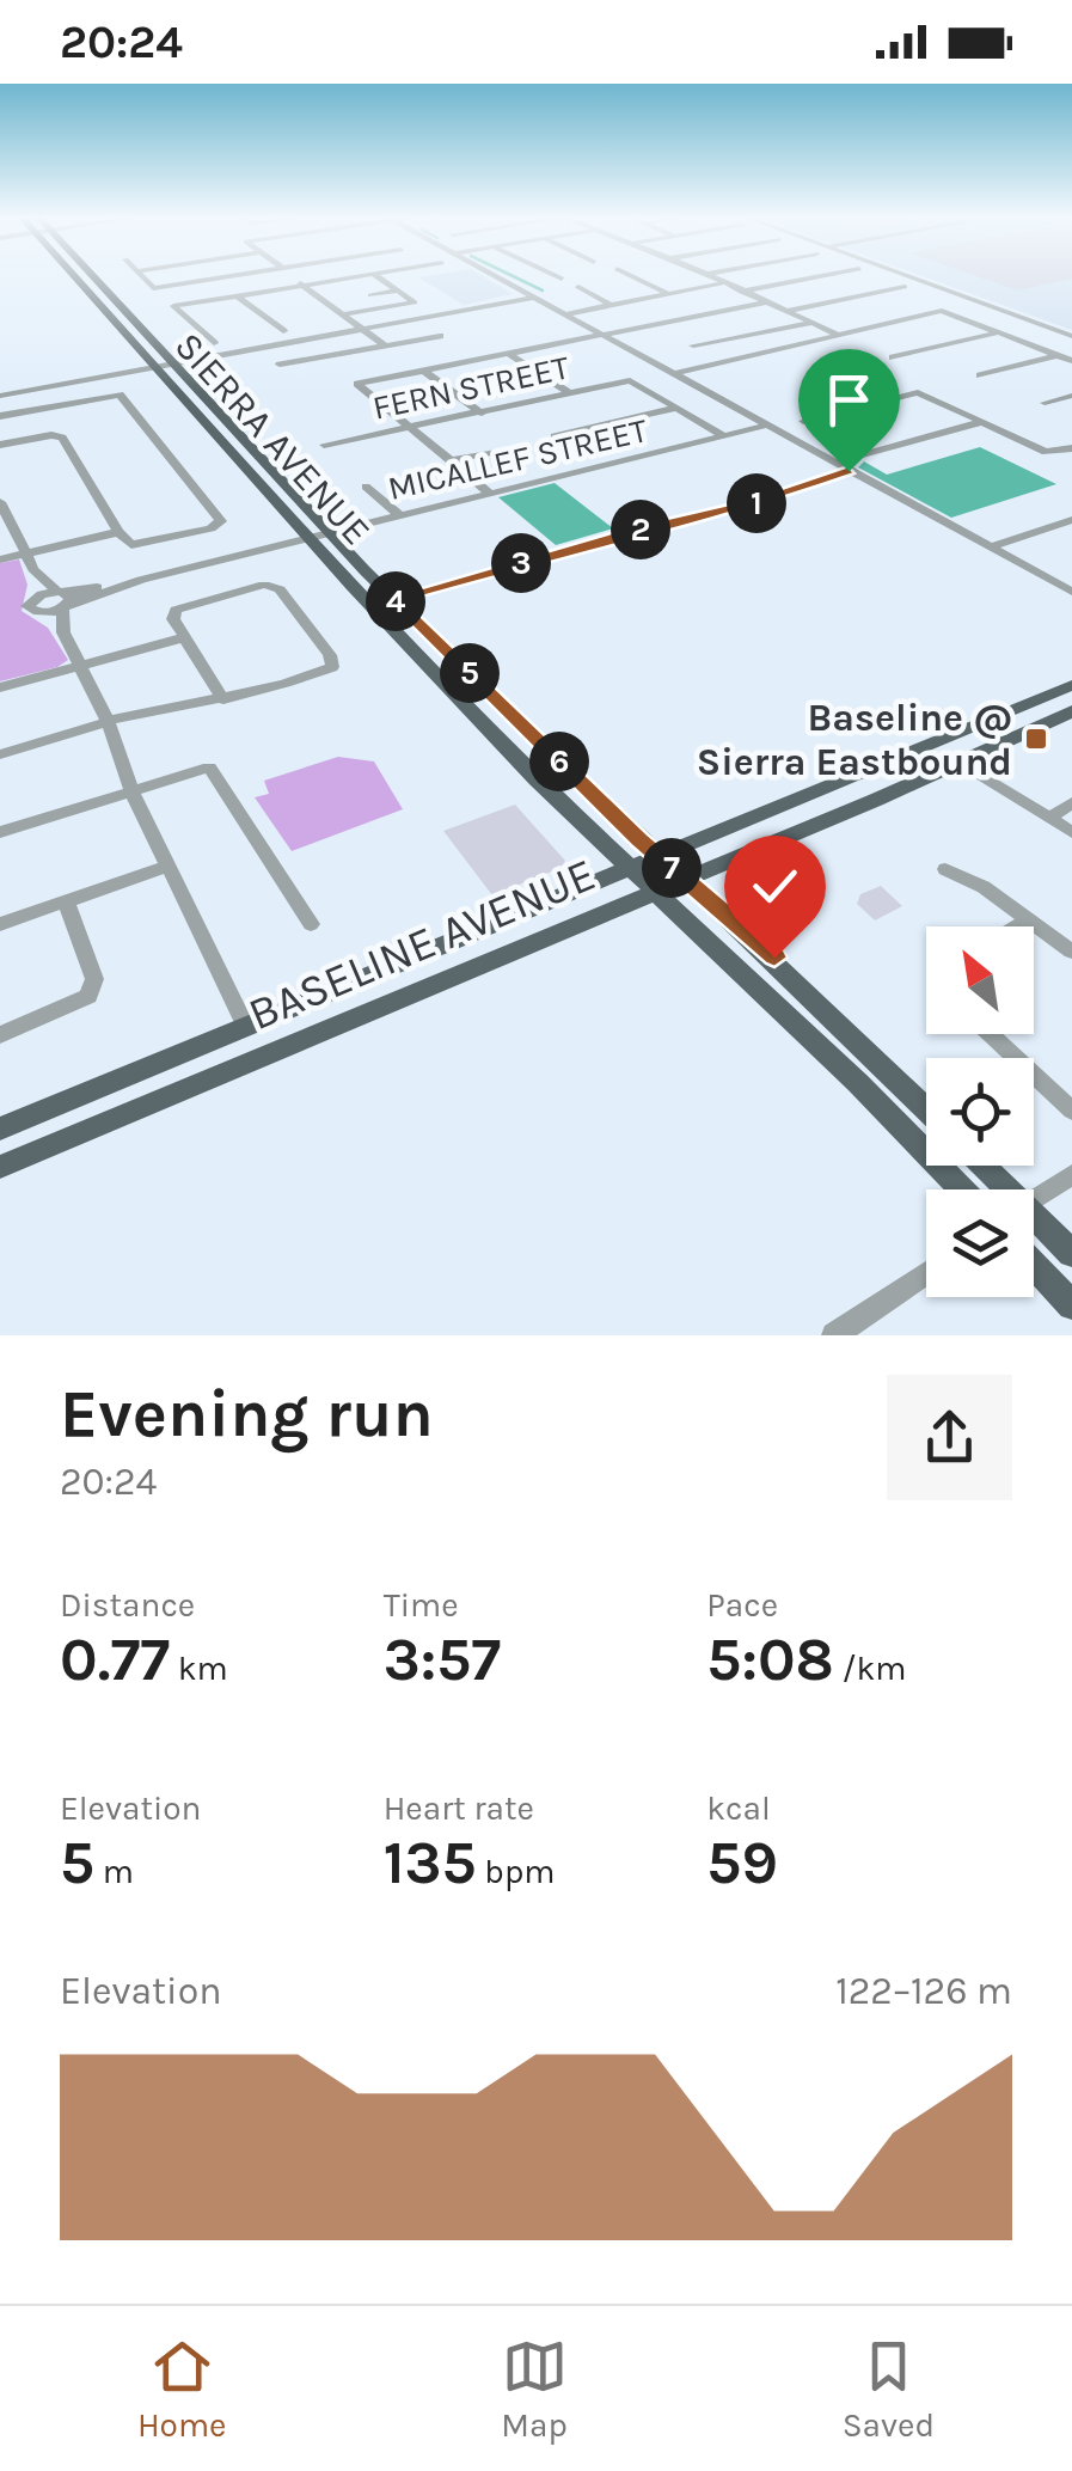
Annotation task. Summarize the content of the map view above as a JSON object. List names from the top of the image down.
{
  "streets": {
    "main road": ["SIERRA AVENUE", "BASELINE AVENUE"],
    "street": ["FERN STREET", "MICALLEF STREET"]
  },
  "crossings": [
    ["SIERRA AVENUE", "MICALLEF STREET"],
    ["SIERRA AVENUE", "BASELINE AVENUE"]
  ],
  "places": {
    "transit": ["Baseline @ Sierra Eastbound"]
  },
  "north": "top left",
  "page": {
    "status": "20:24",
    "pins": [
      "1",
      "2",
      "3",
      "4",
      "5",
      "6",
      "7"
    ],
    "heading": ["Evening run", "20:24"],
    "stats": [
      ["Distance", "0.77 km"],
      ["Time", "3:57"],
      ["Pace", "5:08 /km"],
      ["Elevation", "5 m"],
      ["Heart rate", "135 bpm"],
      ["kcal", "59"]
    ],
    "chart": ["Elevation", "122–126 m"],
    "tabs": ["Home", "Map", "Saved"]
  }
}
